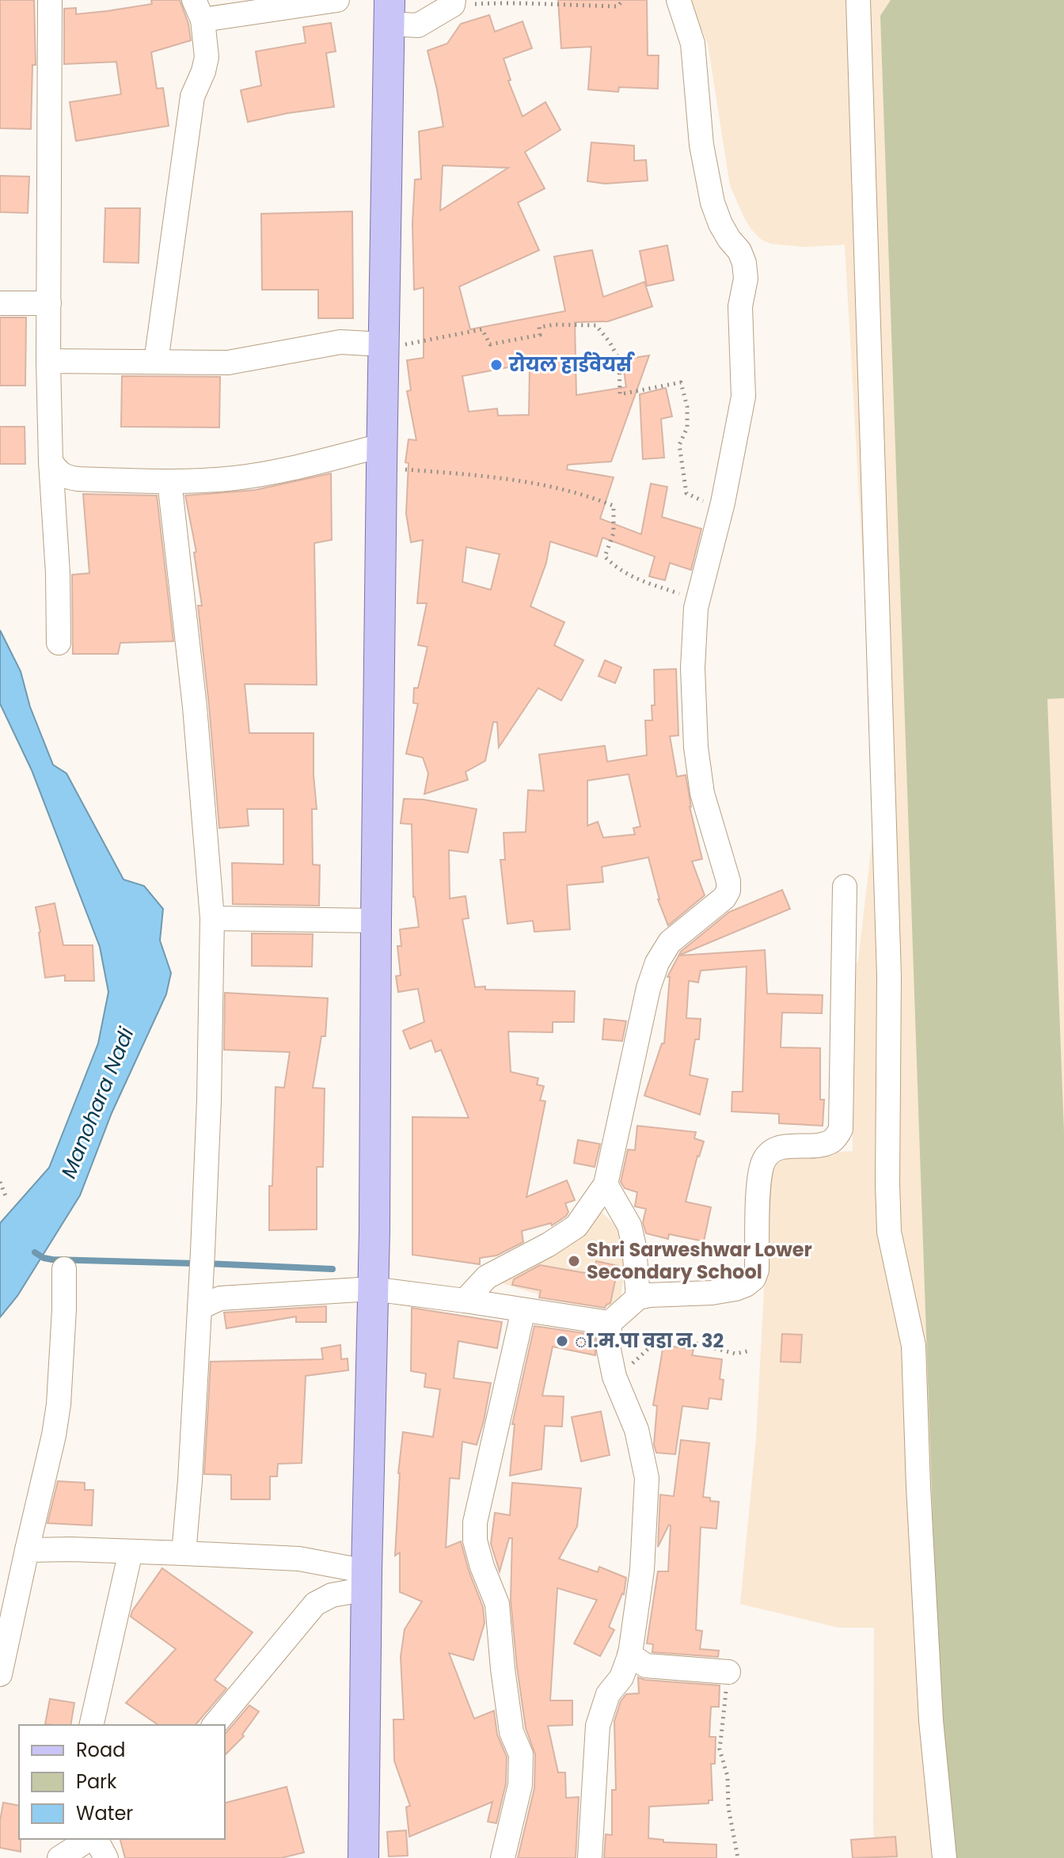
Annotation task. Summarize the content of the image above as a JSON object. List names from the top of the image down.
{
  "water": ["Manohara Nadi"],
  "places": ["रोयल हार्डवेयर्स", "Shri Sarweshwar Lower Secondary School", "ा.म.पा वडा न. ३२"],
  "legend": ["Road", "Park", "Water"]
}
